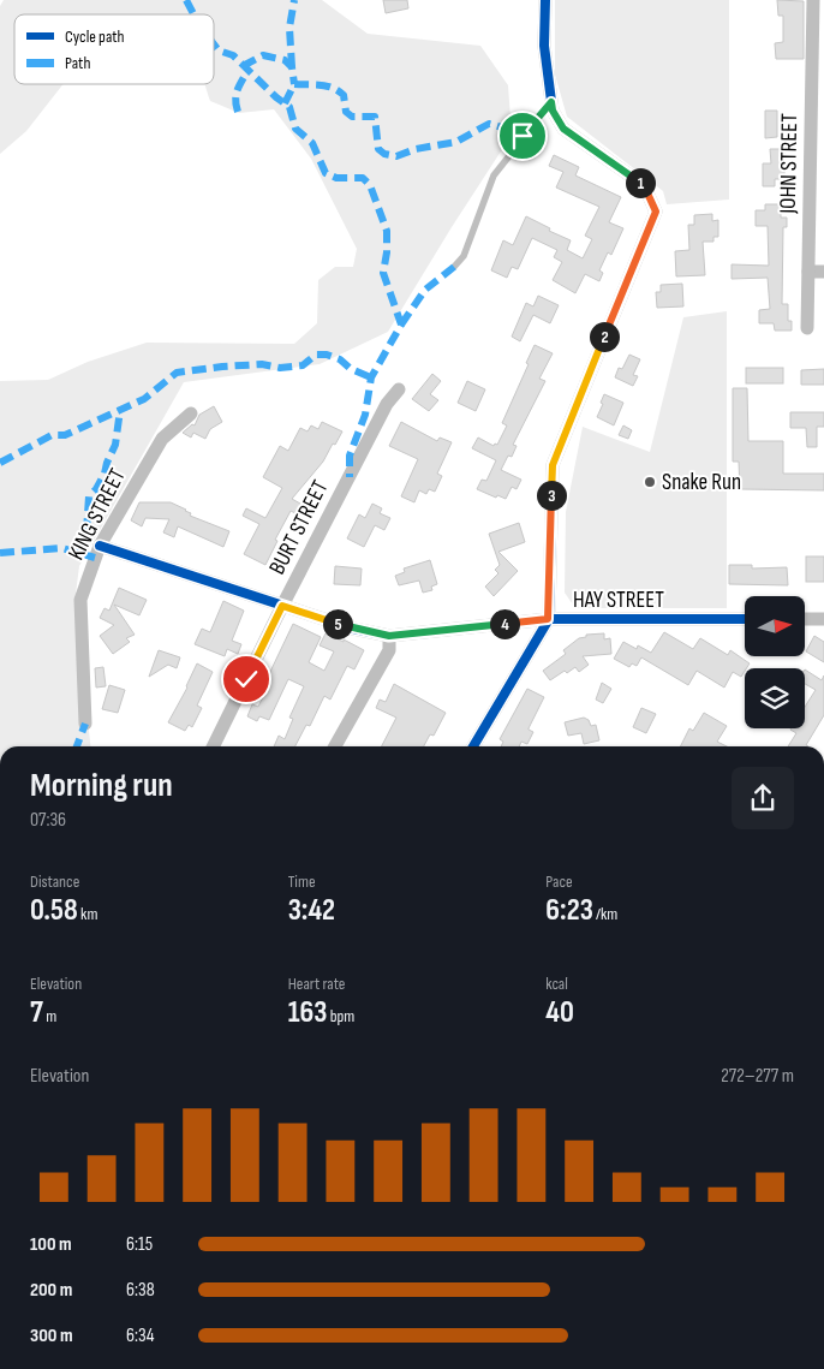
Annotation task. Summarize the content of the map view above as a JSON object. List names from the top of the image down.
{
  "streets": {
    "street": [
      "JOHN STREET",
      "KING STREET",
      "BURT STREET",
      "HAY STREET"
    ]
  },
  "crossings": [
    ["KING STREET", "HAY STREET"],
    ["BURT STREET", "HAY STREET"]
  ],
  "places": ["Snake Run"],
  "legend": ["Cycle path", "Path"],
  "north": "right",
  "page": {
    "pins": [
      "1",
      "2",
      "3",
      "4",
      "5"
    ],
    "heading": ["Morning run", "07:36"],
    "stats": [
      ["Distance", "0.58 km"],
      ["Time", "3:42"],
      ["Pace", "6:23 /km"],
      ["Elevation", "7 m"],
      ["Heart rate", "163 bpm"],
      ["kcal", "40"]
    ],
    "chart": ["Elevation", "272–277 m"],
    "list": [
      {
        "name": "100 m",
        "note": "6:15"
      },
      {
        "name": "200 m",
        "note": "6:38"
      },
      {
        "name": "300 m",
        "note": "6:34"
      }
    ]
  }
}
